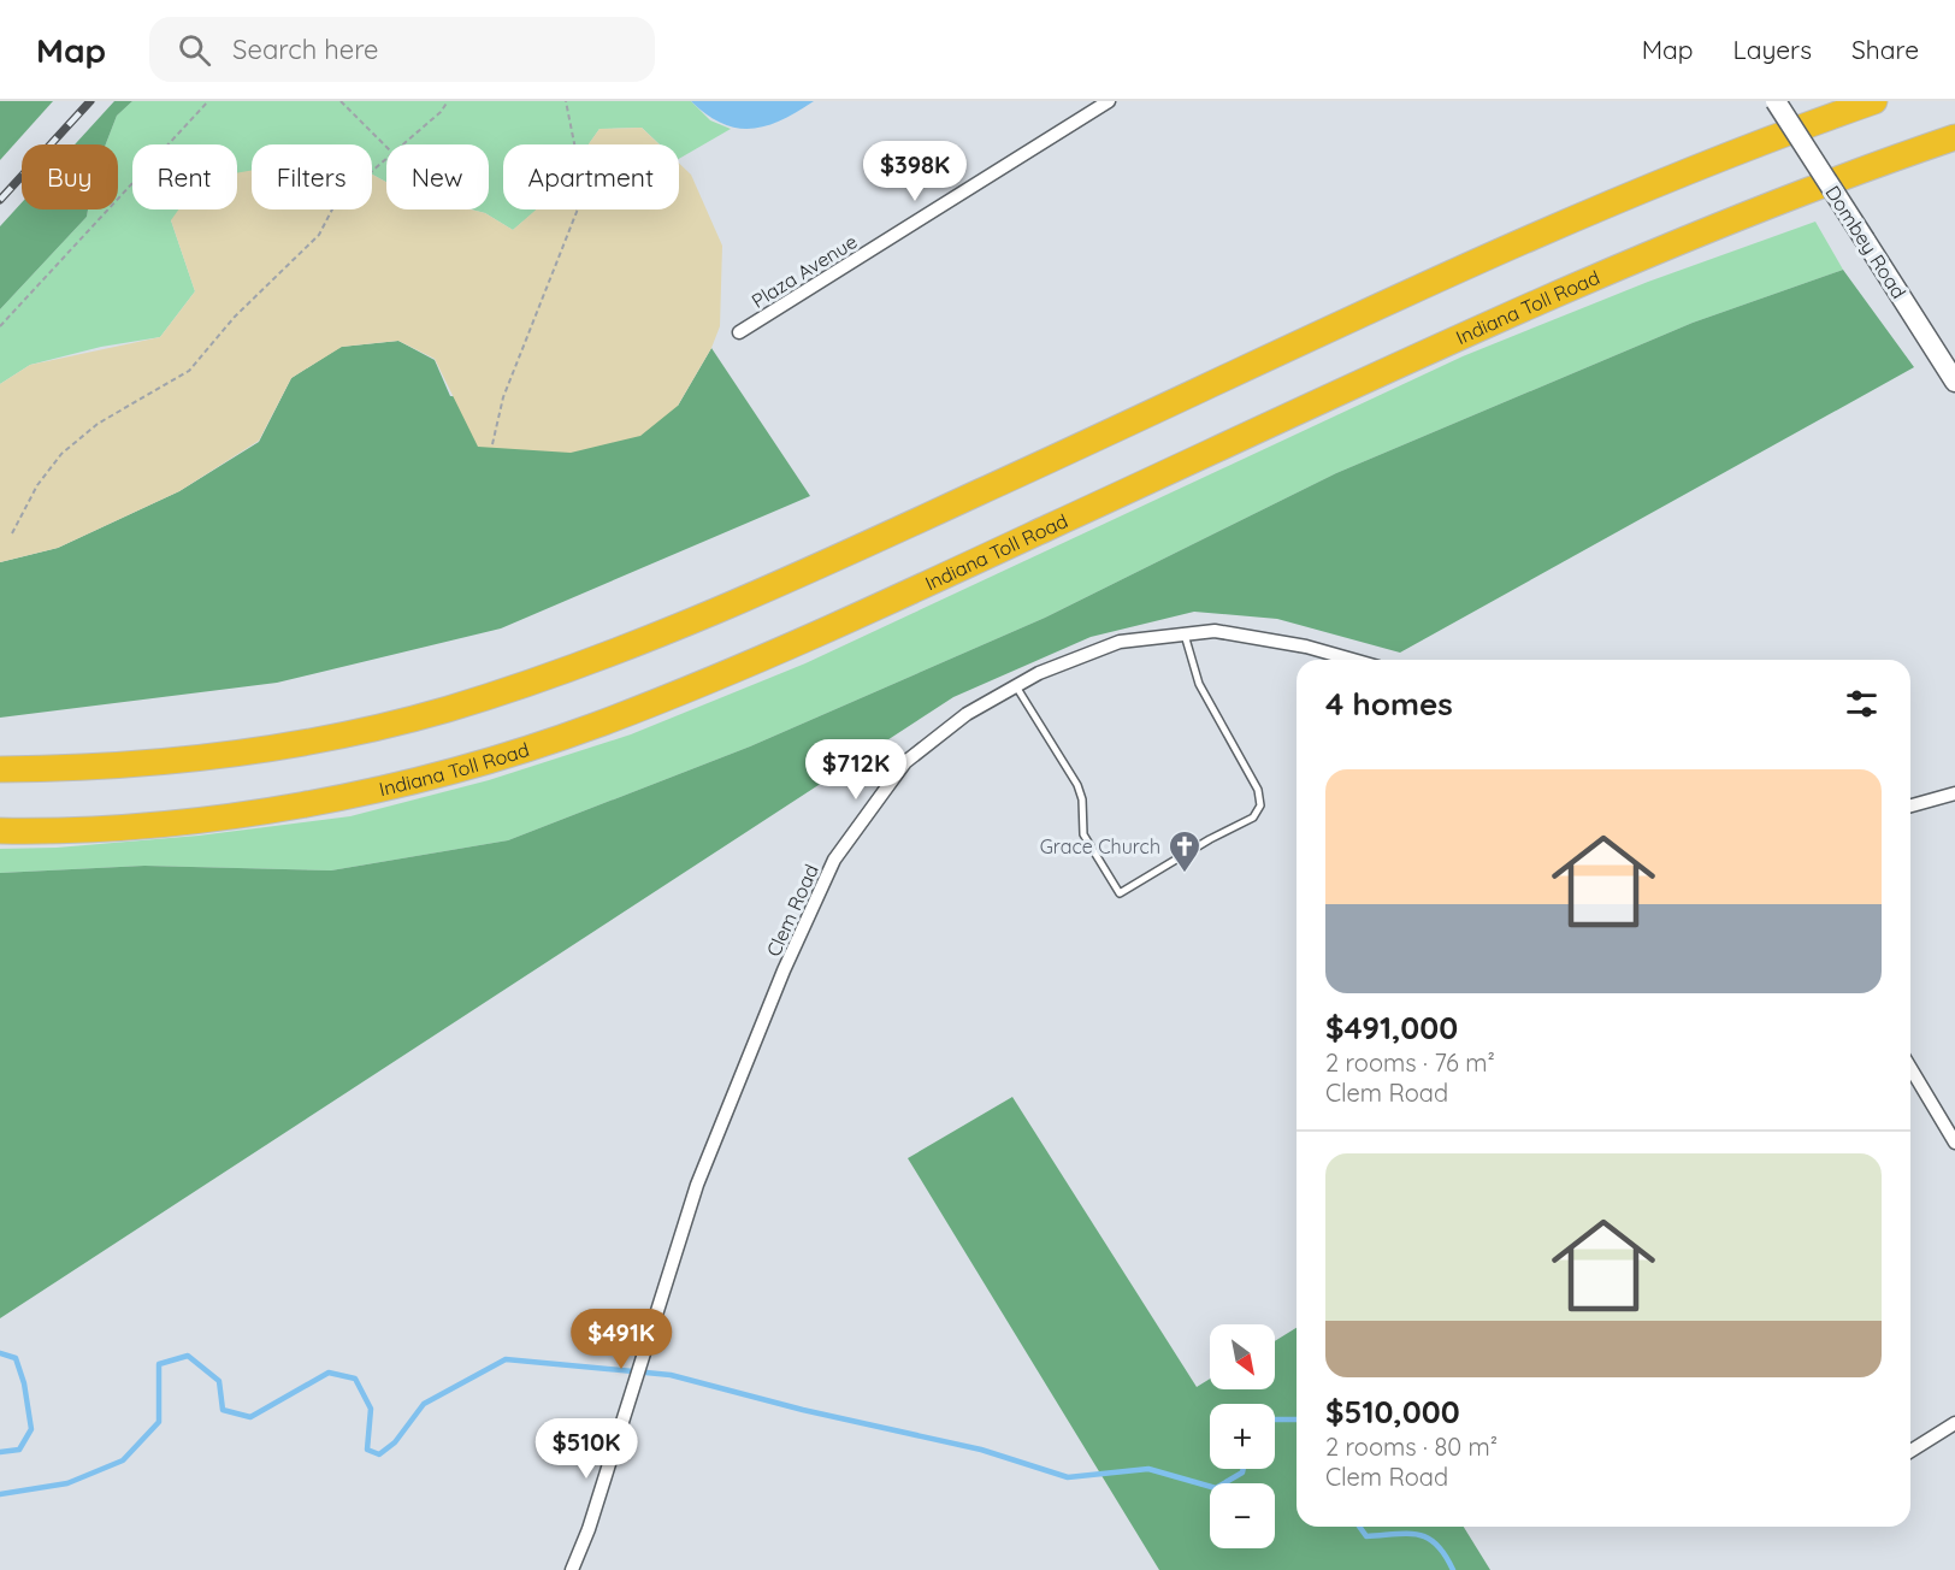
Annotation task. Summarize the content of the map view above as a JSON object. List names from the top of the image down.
{
  "streets": {
    "highway": ["Indiana Toll Road"],
    "street": ["Dombey Road", "Plaza Avenue", "Clem Road"]
  },
  "places": {
    "church": ["Grace Church"]
  },
  "north": "bottom right",
  "page": {
    "header": "Map",
    "search": "Search here",
    "nav": ["Map", "Layers", "Share"],
    "price": [
      "$398K",
      "$712K",
      "$491K",
      "$510K"
    ],
    "chip": [
      "Buy",
      "Rent",
      "Filters",
      "New",
      "Apartment"
    ],
    "heading": "4 homes",
    "list": [
      {
        "name": "$491,000",
        "note": "2 rooms · 76 m² · Clem Road"
      },
      {
        "name": "$510,000",
        "note": "2 rooms · 80 m² · Clem Road"
      }
    ],
    "map_buttons": ["+", "−"]
  }
}
